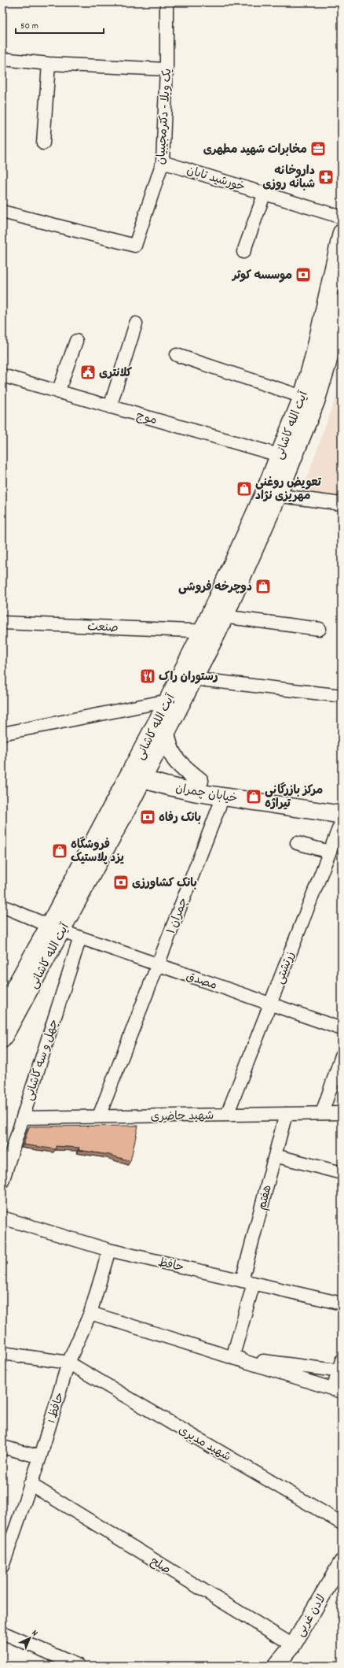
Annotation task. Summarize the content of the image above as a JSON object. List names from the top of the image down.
{
  "streets": {
    "main road": ["آیت الله کاشانی", "خیابان چمران"],
    "street": [
      "یک ویلا - دکترمجیبیان",
      "خورشید تابان",
      "موج",
      "صنعت",
      "چمران ۱",
      "زرتشتی",
      "مصدق",
      "چهل و سه کاشانی",
      "شهید حاضری",
      "هفتم",
      "حافظ",
      "حافظ 1",
      "شهید مدیری",
      "صلح",
      "لادن غربی"
    ]
  },
  "crossings": [
    ["یک ویلا - دکترمجیبیان", "خورشید تابان"],
    ["موج", "آیت الله کاشانی"],
    ["آیت الله کاشانی", "صنعت"],
    ["آیت الله کاشانی", "خیابان چمران"],
    ["آیت الله کاشانی", "مصدق"],
    ["خیابان چمران", "چمران ۱"],
    ["چمران ۱", "مصدق"],
    ["چمران ۱", "شهید حاضری"],
    ["زرتشتی", "مصدق"],
    ["زرتشتی", "شهید حاضری"],
    ["مصدق", "چهل و سه کاشانی"],
    ["چهل و سه کاشانی", "شهید حاضری"],
    ["شهید حاضری", "هفتم"],
    ["هفتم", "حافظ"],
    ["حافظ", "حافظ 1"],
    ["حافظ 1", "شهید مدیری"],
    ["حافظ 1", "صلح"],
    ["صلح", "لادن غربی"]
  ],
  "places": {
    "office": ["مخابرات شهید مطهری"],
    "pharmacy": ["داروخانه شبانه روزی"],
    "bank": ["موسسه کوثر", "بانک رفاه", "بانک کشاورزی"],
    "public building": ["کلانتری"],
    "shop": [
      "تعویض روغنی مهریزی نژاد",
      "دوچرخه فروشی",
      "مرکز بازرگانی تیراژه",
      "فروشگاه یزد پلاستیک"
    ],
    "restaurant": ["رستوران راک"]
  },
  "scale_bar": "50 m",
  "north": "top right"
}
